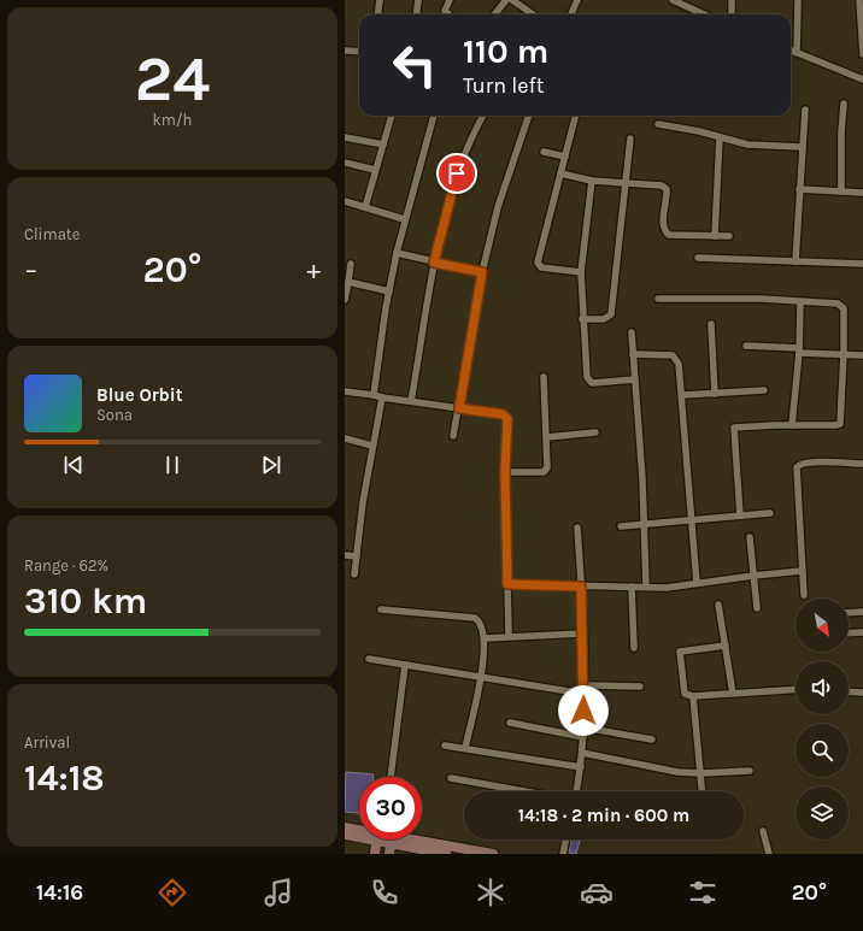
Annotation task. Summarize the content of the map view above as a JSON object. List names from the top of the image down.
{
  "north": "bottom right",
  "page": {
    "tile": [
      ["24", "km/h"],
      "Climate",
      ["Range · 62%", "310 km"],
      ["Arrival", "14:18"]
    ],
    "turn": ["110 m", "Turn left"],
    "heat": ["−", "20°", "+"],
    "song": ["Blue Orbit", "Sona"],
    "limit": "30",
    "trip": "14:18 · 2 min · 600 m",
    "tabs": ["14:16", "20°"]
  }
}
